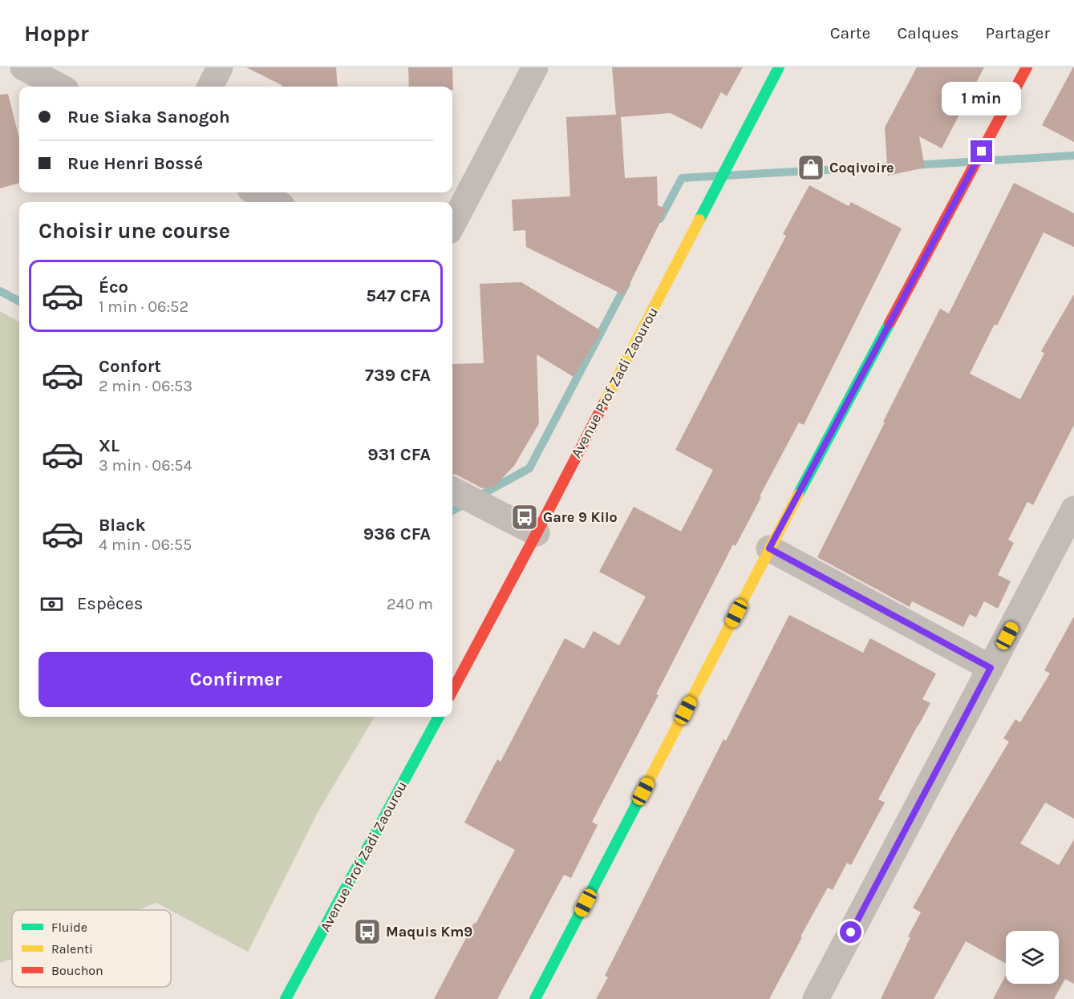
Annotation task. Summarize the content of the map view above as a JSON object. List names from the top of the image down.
{
  "streets": {
    "street": ["Avenue Prof Zadi Zaourou"]
  },
  "places": {
    "shop": ["Coqivoire"],
    "bus stop": ["Gare 9 Kilo", "Maquis Km9"]
  },
  "legend": ["Fluide", "Ralenti", "Bouchon"],
  "page": {
    "header": "Hoppr",
    "nav": ["Carte", "Calques", "Partager"],
    "bubble": "1 min",
    "banner": ["Rue Siaka Sanogoh", "Rue Henri Bossé"],
    "heading": "Choisir une course",
    "list": [
      {
        "name": "Éco",
        "note": "1 min · 06:52",
        "value": "547 CFA"
      },
      {
        "name": "Confort",
        "note": "2 min · 06:53",
        "value": "739 CFA"
      },
      {
        "name": "XL",
        "note": "3 min · 06:54",
        "value": "931 CFA"
      },
      {
        "name": "Black",
        "note": "4 min · 06:55",
        "value": "936 CFA"
      }
    ],
    "pay": ["Espèces", "240 m"],
    "buttons": "Confirmer"
  }
}
